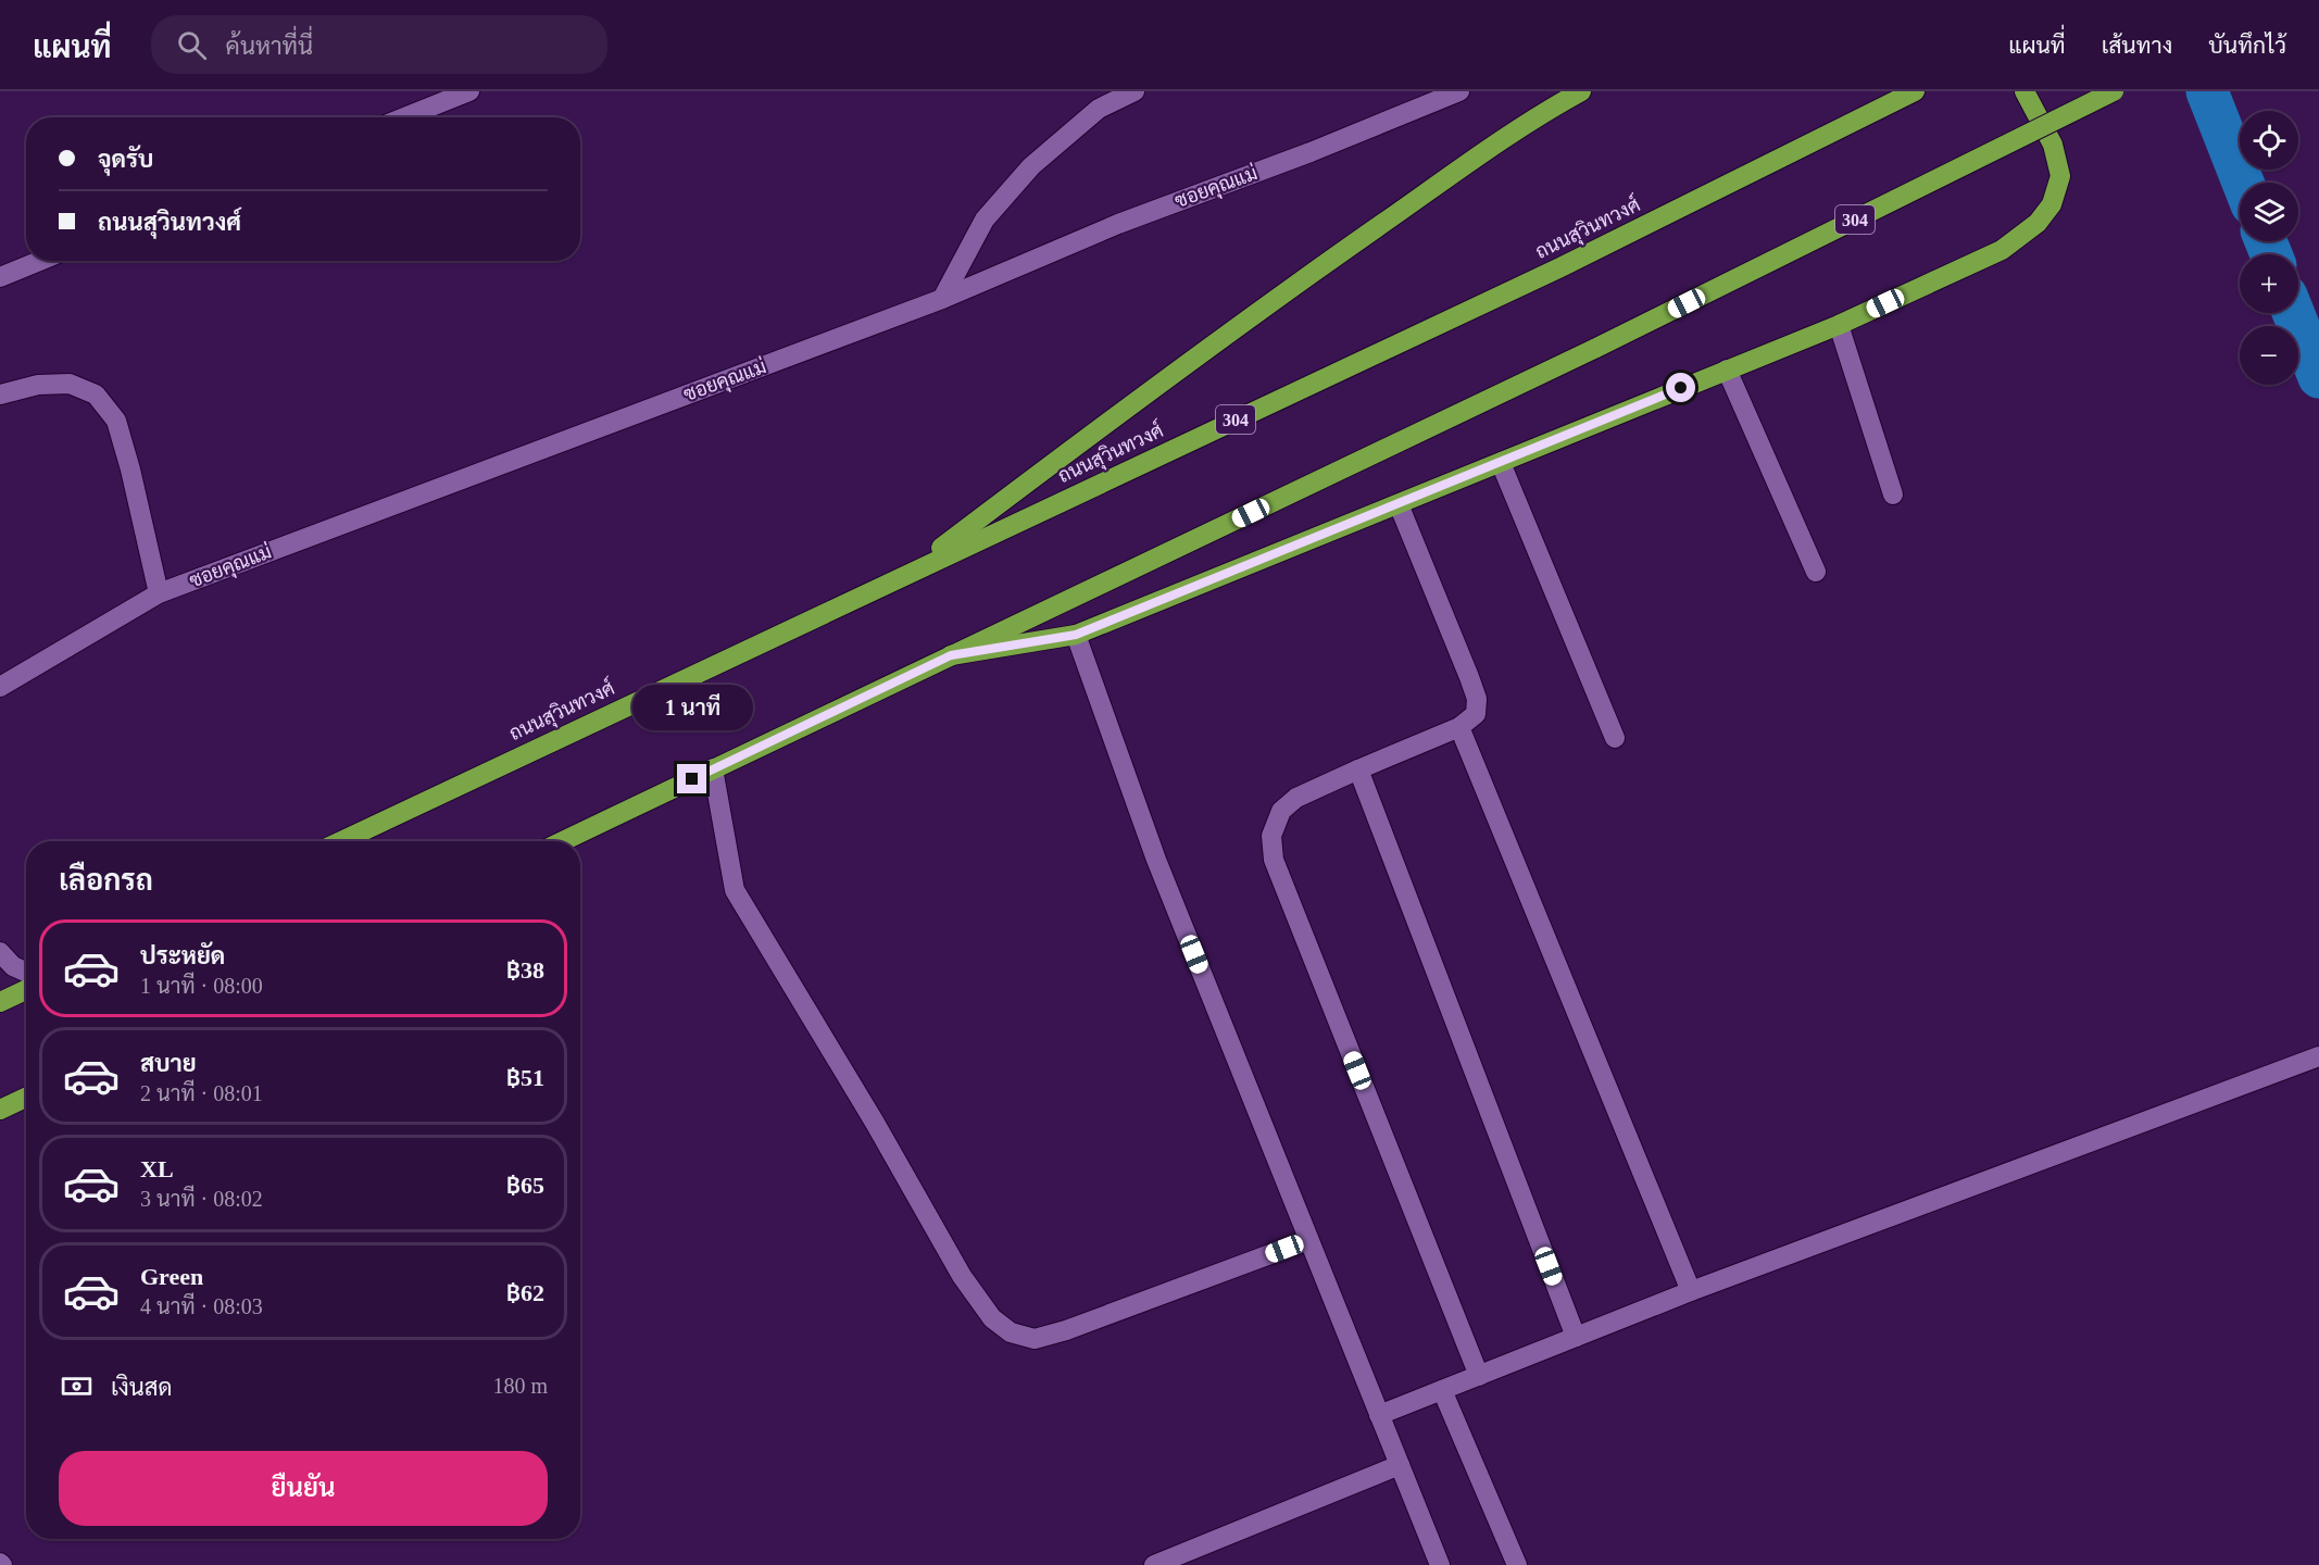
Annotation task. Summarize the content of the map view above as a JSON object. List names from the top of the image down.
{
  "streets": {
    "highway": ["304", "ถนนสุวินทวงศ์"],
    "street": ["ซอยคุณแม่"]
  },
  "page": {
    "header": "แผนที่",
    "search": "ค้นหาที่นี่",
    "nav": ["แผนที่", "เส้นทาง", "บันทึกไว้"],
    "map_buttons": ["+", "−"],
    "banner": ["จุดรับ", "ถนนสุวินทวงศ์"],
    "bubble": "1 นาที",
    "heading": "เลือกรถ",
    "list": [
      {
        "name": "ประหยัด",
        "note": "1 นาที · 08:00",
        "value": "฿38"
      },
      {
        "name": "สบาย",
        "note": "2 นาที · 08:01",
        "value": "฿51"
      },
      {
        "name": "XL",
        "note": "3 นาที · 08:02",
        "value": "฿65"
      },
      {
        "name": "Green",
        "note": "4 นาที · 08:03",
        "value": "฿62"
      }
    ],
    "pay": ["เงินสด", "180 m"],
    "buttons": "ยืนยัน"
  }
}
